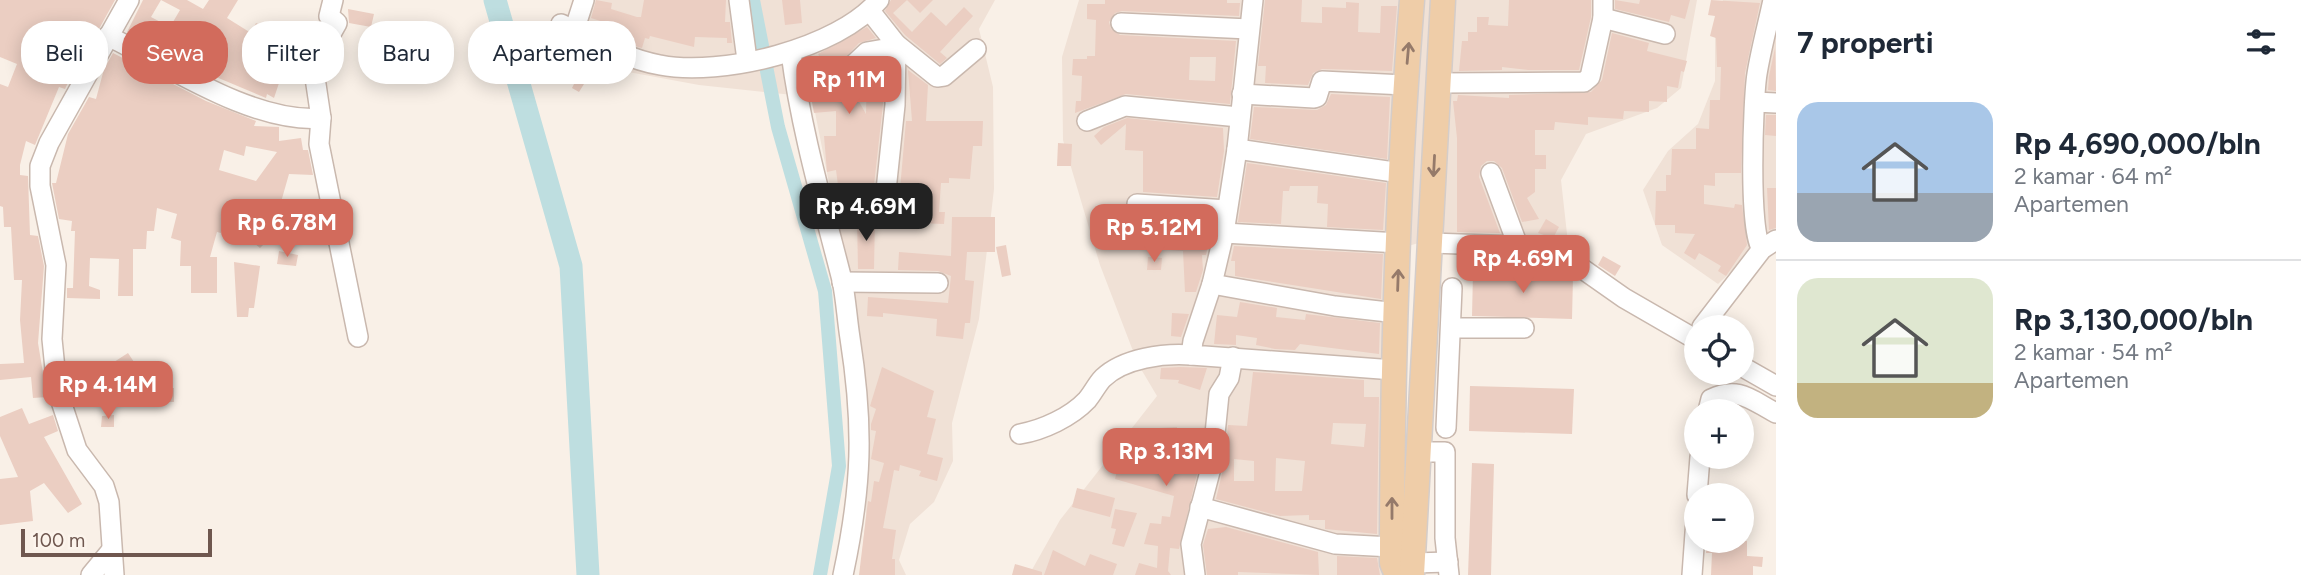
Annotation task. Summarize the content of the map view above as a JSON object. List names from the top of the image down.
{
  "scale_bar": "100 m",
  "page": {
    "heading": "7 properti",
    "chip": [
      "Beli",
      "Sewa",
      "Filter",
      "Baru",
      "Apartemen"
    ],
    "price": [
      "Rp 11M",
      "Rp 4.69M",
      "Rp 6.78M",
      "Rp 5.12M",
      "Rp 4.69M",
      "Rp 4.14M",
      "Rp 3.13M"
    ],
    "list": [
      {
        "name": "Rp 4,690,000/bln",
        "note": "2 kamar · 64 m² · Apartemen"
      },
      {
        "name": "Rp 3,130,000/bln",
        "note": "2 kamar · 54 m² · Apartemen"
      }
    ],
    "map_buttons": ["+", "−"],
    "scale": "100 m"
  }
}
